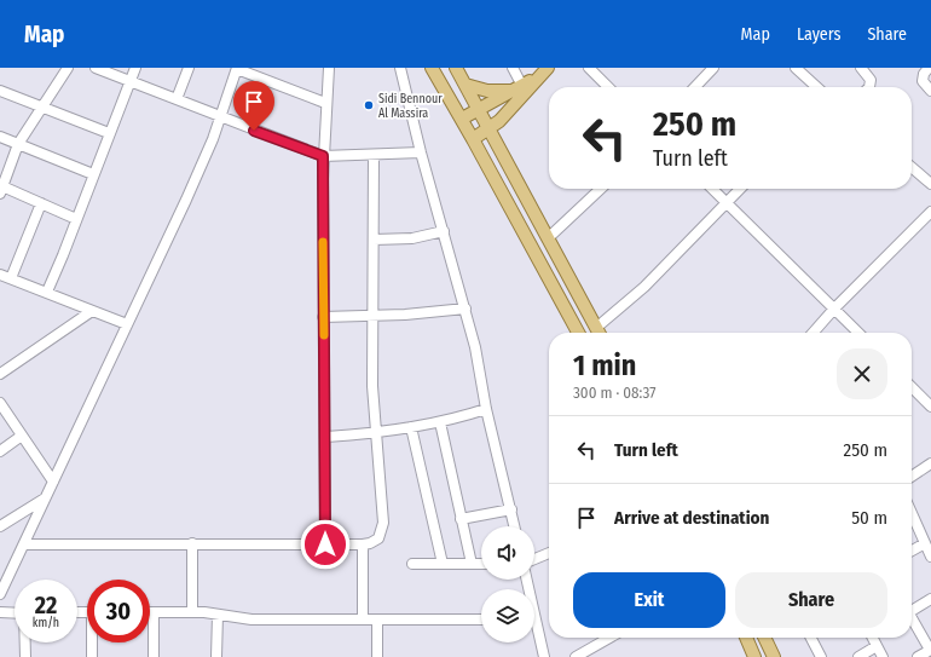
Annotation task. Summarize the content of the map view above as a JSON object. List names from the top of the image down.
{
  "places": ["Sidi Bennour Al Massira"],
  "page": {
    "header": "Map",
    "nav": ["Map", "Layers", "Share"],
    "turn": ["250 m", "Turn left"],
    "heading": ["1 min", "300 m · 08:37"],
    "list": [
      {
        "name": "Turn left",
        "value": "250 m"
      },
      {
        "name": "Arrive at destination",
        "value": "50 m"
      }
    ],
    "buttons": ["Exit", "Share"],
    "speed": "22 km/h",
    "limit": "30"
  }
}
